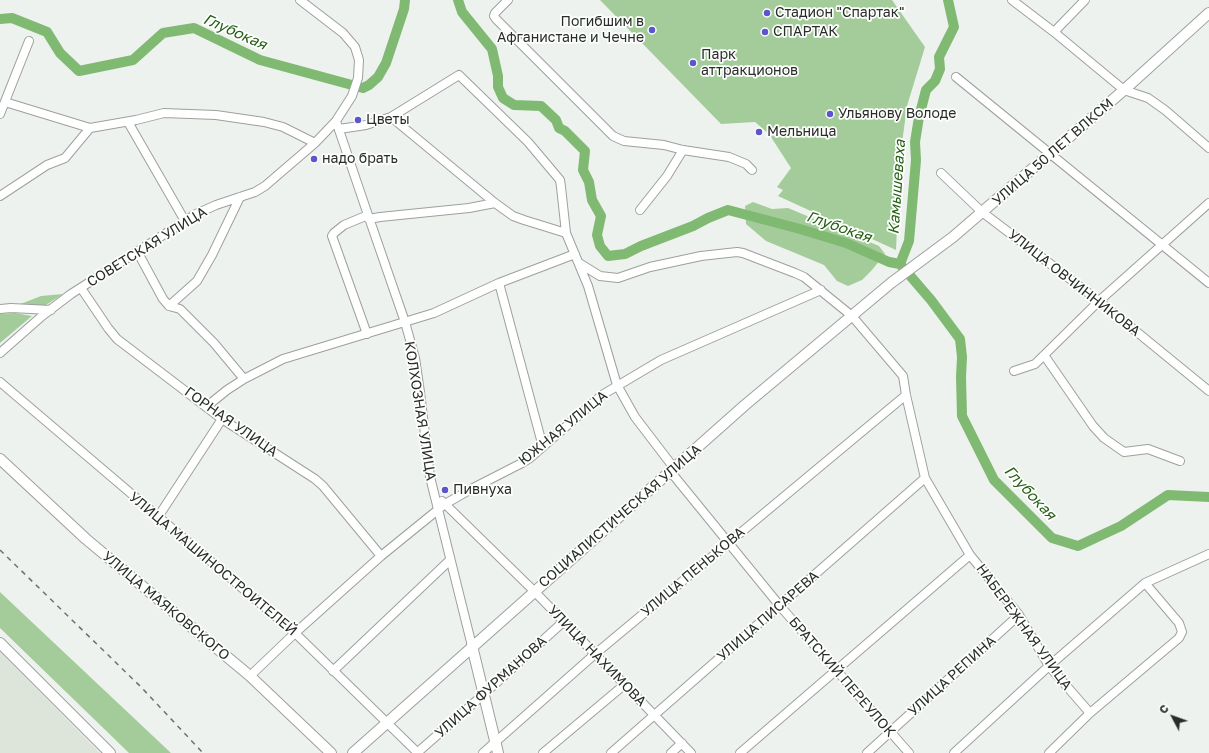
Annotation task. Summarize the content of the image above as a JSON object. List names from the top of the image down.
{
  "streets": {
    "main road": [
      "УЛИЦА 50 ЛЕТ ВЛКСМ",
      "КОЛХОЗНАЯ УЛИЦА",
      "СОЦИАЛИСТИЧЕСКАЯ УЛИЦА",
      "УЛИЦА МАЯКОВСКОГО"
    ],
    "street": [
      "СОВЕТСКАЯ УЛИЦА",
      "УЛИЦА ОВЧИННИКОВА",
      "ГОРНАЯ УЛИЦА",
      "ЮЖНАЯ УЛИЦА",
      "УЛИЦА МАШИНОСТРОИТЕЛЕЙ",
      "УЛИЦА ПЕНЬКОВА",
      "УЛИЦА ПИСАРЕВА",
      "НАБЕРЕЖНАЯ УЛИЦА",
      "УЛИЦА НАХИМОВА",
      "УЛИЦА РЕПИНА",
      "БРАТСКИЙ ПЕРЕУЛОК",
      "УЛИЦА ФУРМАНОВА"
    ]
  },
  "crossings": [
    ["УЛИЦА 50 ЛЕТ ВЛКСМ", "УЛИЦА ОВЧИННИКОВА"],
    ["УЛИЦА 50 ЛЕТ ВЛКСМ", "СОЦИАЛИСТИЧЕСКАЯ УЛИЦА"],
    ["СОВЕТСКАЯ УЛИЦА", "КОЛХОЗНАЯ УЛИЦА"],
    ["СОВЕТСКАЯ УЛИЦА", "ГОРНАЯ УЛИЦА"],
    ["КОЛХОЗНАЯ УЛИЦА", "ЮЖНАЯ УЛИЦА"],
    ["КОЛХОЗНАЯ УЛИЦА", "СОЦИАЛИСТИЧЕСКАЯ УЛИЦА"],
    ["КОЛХОЗНАЯ УЛИЦА", "УЛИЦА ПЕНЬКОВА"],
    ["КОЛХОЗНАЯ УЛИЦА", "УЛИЦА НАХИМОВА"],
    ["КОЛХОЗНАЯ УЛИЦА", "УЛИЦА ФУРМАНОВА"],
    ["ГОРНАЯ УЛИЦА", "ЮЖНАЯ УЛИЦА"],
    ["ЮЖНАЯ УЛИЦА", "УЛИЦА МАШИНОСТРОИТЕЛЕЙ"],
    ["ЮЖНАЯ УЛИЦА", "УЛИЦА МАЯКОВСКОГО"],
    ["ЮЖНАЯ УЛИЦА", "НАБЕРЕЖНАЯ УЛИЦА"],
    ["ЮЖНАЯ УЛИЦА", "УЛИЦА НАХИМОВА"],
    ["ЮЖНАЯ УЛИЦА", "БРАТСКИЙ ПЕРЕУЛОК"],
    ["СОЦИАЛИСТИЧЕСКАЯ УЛИЦА", "УЛИЦА МАШИНОСТРОИТЕЛЕЙ"],
    ["СОЦИАЛИСТИЧЕСКАЯ УЛИЦА", "НАБЕРЕЖНАЯ УЛИЦА"],
    ["СОЦИАЛИСТИЧЕСКАЯ УЛИЦА", "УЛИЦА НАХИМОВА"],
    ["СОЦИАЛИСТИЧЕСКАЯ УЛИЦА", "БРАТСКИЙ ПЕРЕУЛОК"],
    ["УЛИЦА МАШИНОСТРОИТЕЛЕЙ", "УЛИЦА ФУРМАНОВА"],
    ["УЛИЦА ПЕНЬКОВА", "НАБЕРЕЖНАЯ УЛИЦА"],
    ["УЛИЦА ПЕНЬКОВА", "УЛИЦА НАХИМОВА"],
    ["УЛИЦА ПЕНЬКОВА", "БРАТСКИЙ ПЕРЕУЛОК"],
    ["УЛИЦА ПИСАРЕВА", "НАБЕРЕЖНАЯ УЛИЦА"],
    ["УЛИЦА ПИСАРЕВА", "УЛИЦА НАХИМОВА"],
    ["УЛИЦА ПИСАРЕВА", "БРАТСКИЙ ПЕРЕУЛОК"],
    ["НАБЕРЕЖНАЯ УЛИЦА", "УЛИЦА РЕПИНА"],
    ["НАБЕРЕЖНАЯ УЛИЦА", "БРАТСКИЙ ПЕРЕУЛОК"],
    ["УЛИЦА НАХИМОВА", "УЛИЦА ФУРМАНОВА"],
    ["УЛИЦА РЕПИНА", "БРАТСКИЙ ПЕРЕУЛОК"]
  ],
  "water": ["Глубокая", "Камышеваха"],
  "places": [
    "Стадион \"Спартак\"",
    "Погибшим в Афганистане и Чечне",
    "СПАРТАК",
    "Парк аттракционов",
    "Ульянову Володе",
    "Цветы",
    "Мельница",
    "надо брать",
    "Пивнуха"
  ],
  "north": "top left"
}
